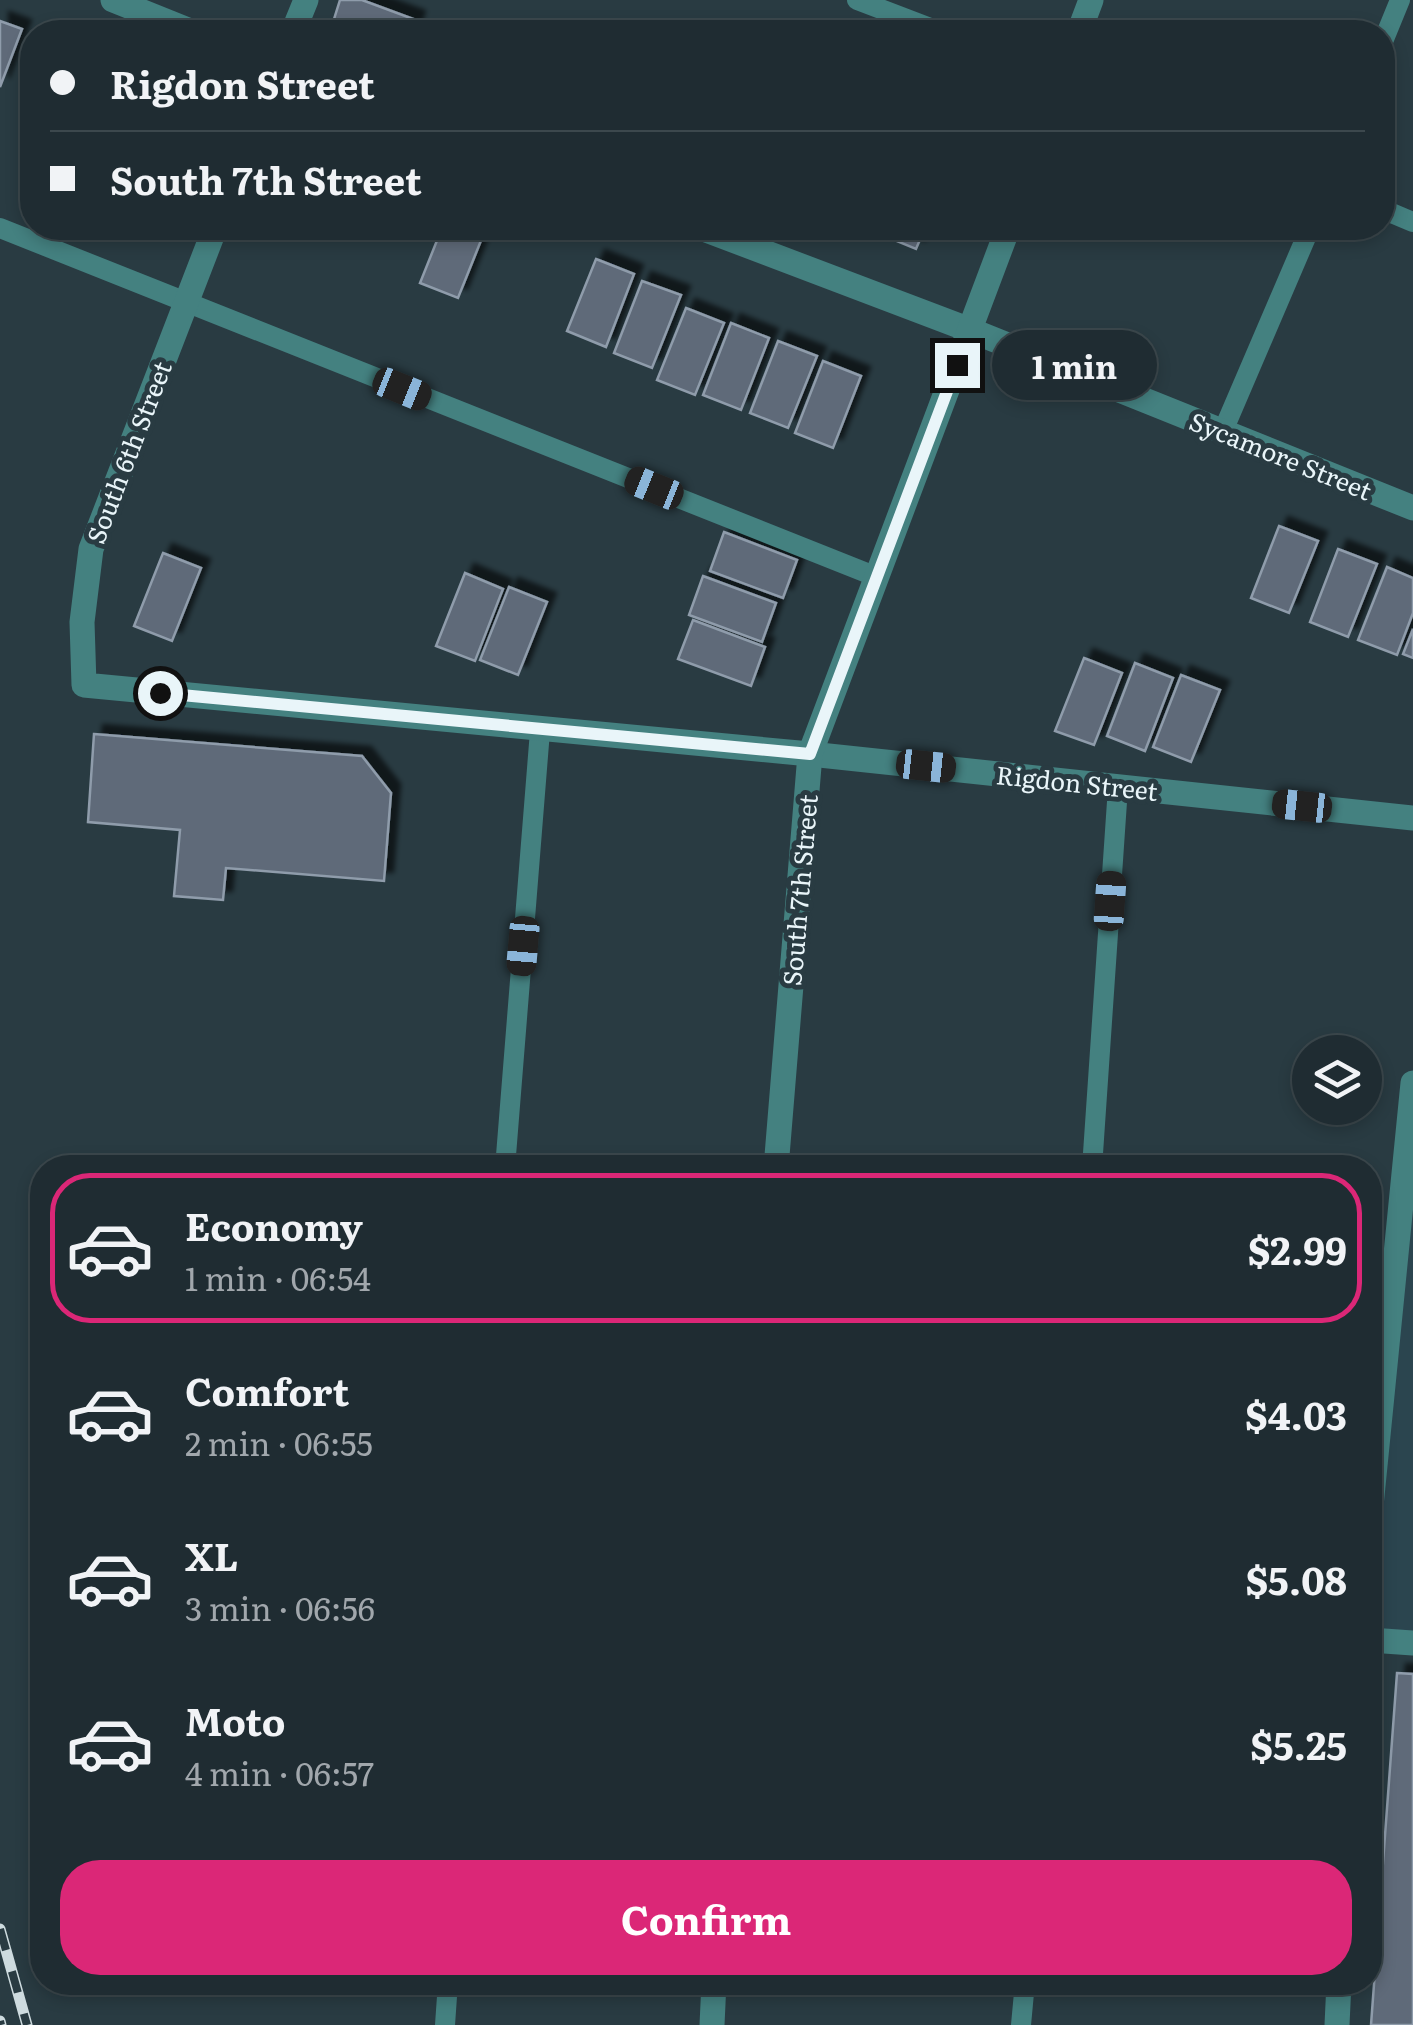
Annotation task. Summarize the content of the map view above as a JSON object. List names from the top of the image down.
{
  "streets": {
    "street": [
      "South 6th Street",
      "Sycamore Street",
      "Rigdon Street",
      "South 7th Street"
    ]
  },
  "crossings": [
    ["South 6th Street", "Rigdon Street"],
    ["Sycamore Street", "South 7th Street"],
    ["Rigdon Street", "South 7th Street"]
  ],
  "page": {
    "banner": ["Rigdon Street", "South 7th Street"],
    "bubble": "1 min",
    "list": [
      {
        "name": "Economy",
        "note": "1 min · 06:54",
        "value": "$2.99"
      },
      {
        "name": "Comfort",
        "note": "2 min · 06:55",
        "value": "$4.03"
      },
      {
        "name": "XL",
        "note": "3 min · 06:56",
        "value": "$5.08"
      },
      {
        "name": "Moto",
        "note": "4 min · 06:57",
        "value": "$5.25"
      }
    ],
    "buttons": "Confirm"
  }
}
